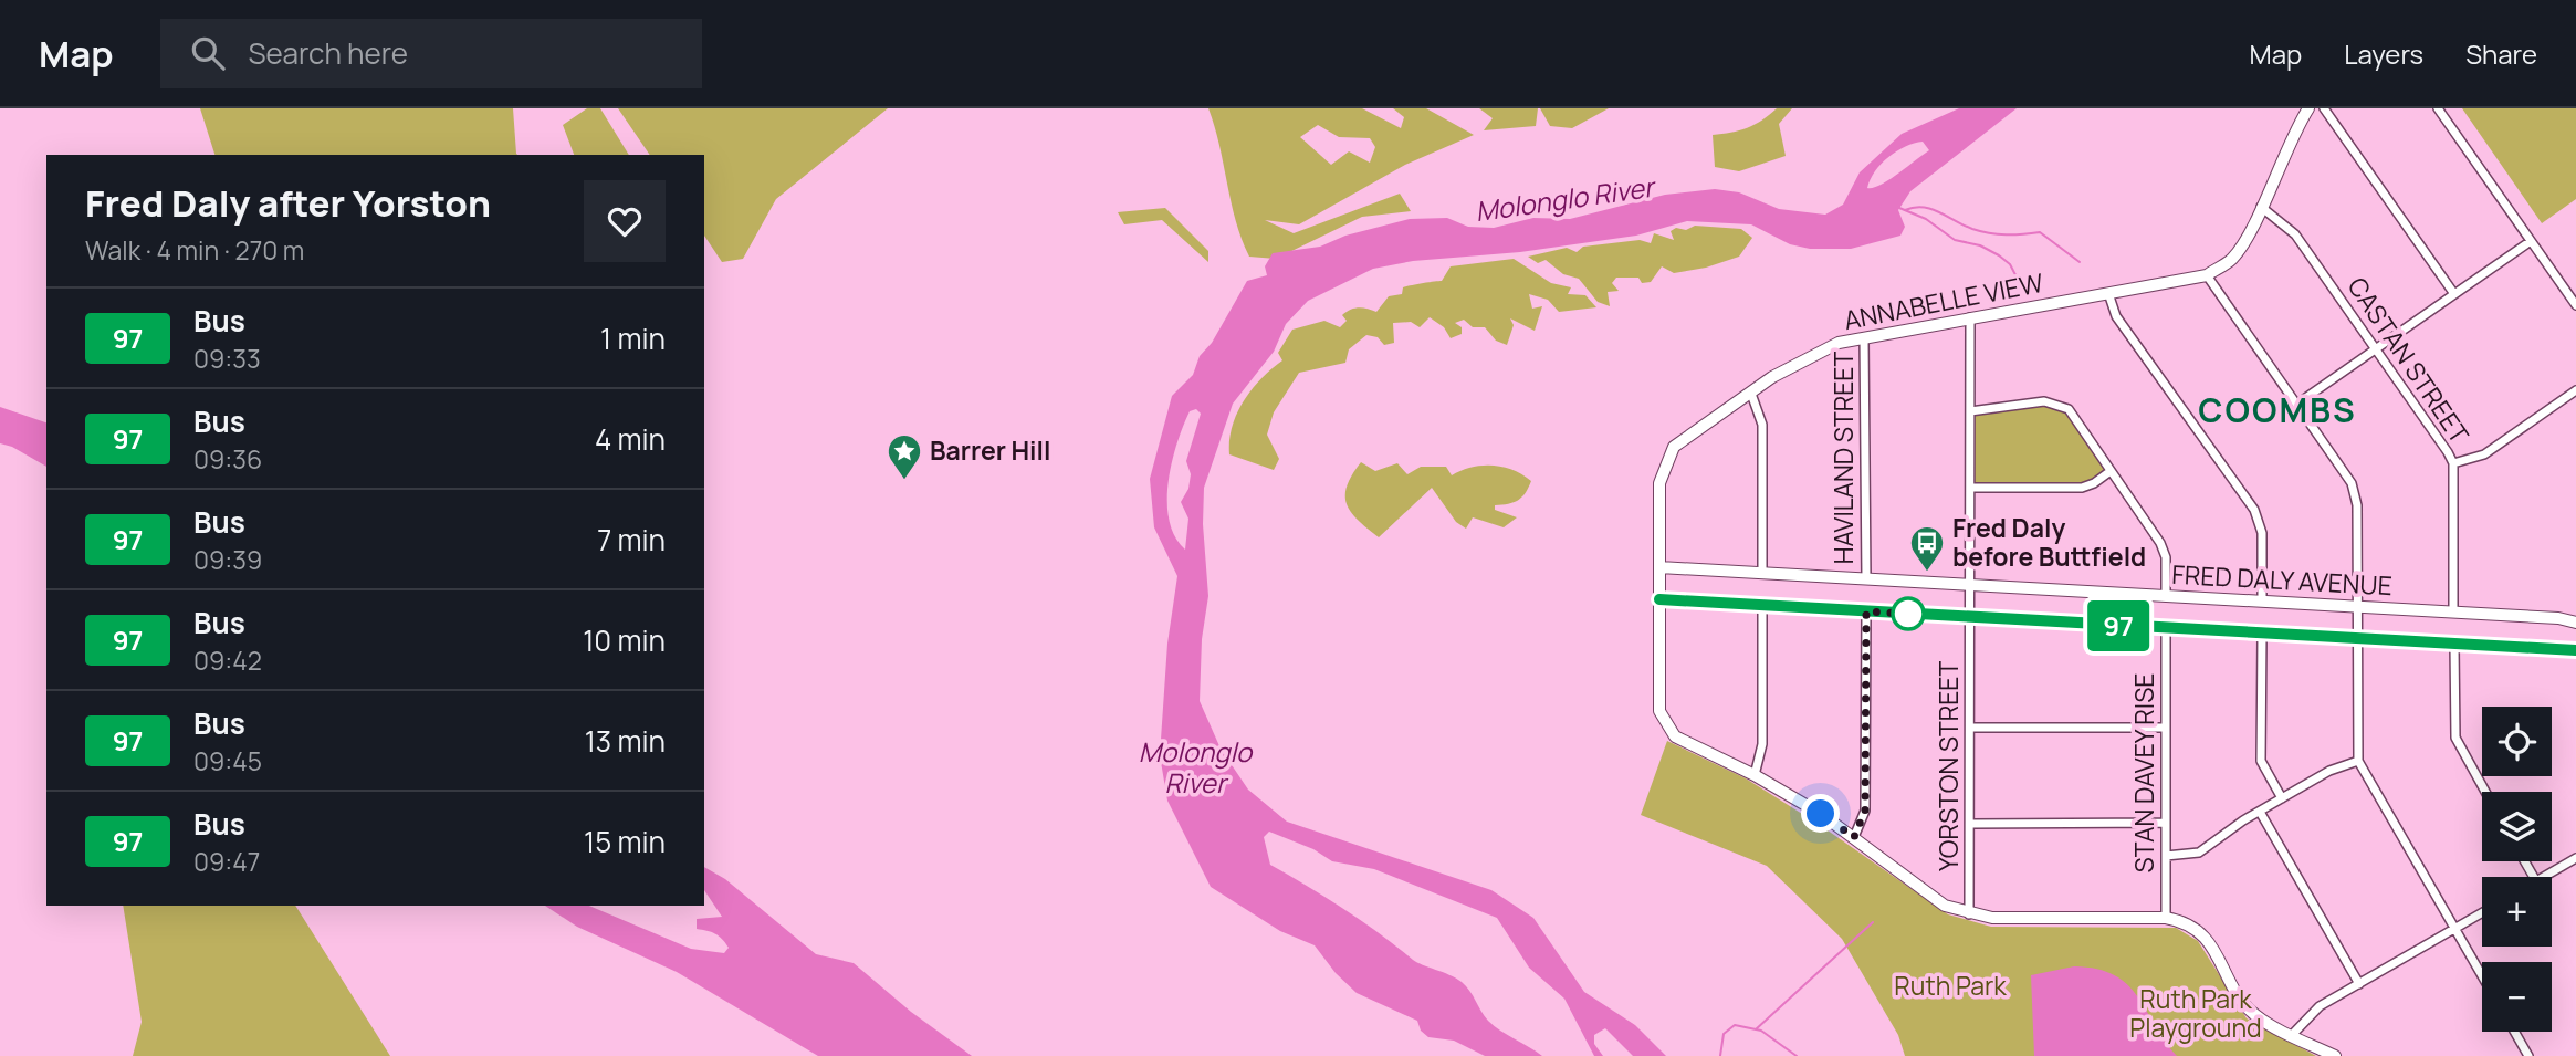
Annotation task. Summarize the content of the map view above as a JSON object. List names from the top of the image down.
{
  "streets": {
    "street": [
      "ANNABELLE VIEW",
      "CASTAN STREET",
      "HAVILAND STREET",
      "FRED DALY AVENUE",
      "YORSTON STREET",
      "STAN DAVEY RISE"
    ]
  },
  "crossings": [
    ["ANNABELLE VIEW", "HAVILAND STREET"],
    ["ANNABELLE VIEW", "FRED DALY AVENUE"],
    ["ANNABELLE VIEW", "YORSTON STREET"],
    ["CASTAN STREET", "FRED DALY AVENUE"],
    ["HAVILAND STREET", "FRED DALY AVENUE"],
    ["FRED DALY AVENUE", "YORSTON STREET"]
  ],
  "districts": ["COOMBS"],
  "water": ["Molonglo River"],
  "parks": ["Ruth Park", "Ruth Park Playground"],
  "places": {
    "place": ["Barrer Hill"],
    "bus stop": ["Fred Daly before Buttfield"]
  },
  "lines": ["bus line 97"],
  "page": {
    "header": "Map",
    "search": "Search here",
    "nav": ["Map", "Layers", "Share"],
    "on_map": "97",
    "heading": ["Fred Daly after Yorston", "Walk · 4 min · 270 m"],
    "list": [
      {
        "mark": "97",
        "name": "Bus",
        "note": "09:33",
        "value": "1 min"
      },
      {
        "mark": "97",
        "name": "Bus",
        "note": "09:36",
        "value": "4 min"
      },
      {
        "mark": "97",
        "name": "Bus",
        "note": "09:39",
        "value": "7 min"
      },
      {
        "mark": "97",
        "name": "Bus",
        "note": "09:42",
        "value": "10 min"
      },
      {
        "mark": "97",
        "name": "Bus",
        "note": "09:45",
        "value": "13 min"
      },
      {
        "mark": "97",
        "name": "Bus",
        "note": "09:47",
        "value": "15 min"
      }
    ],
    "map_buttons": ["+", "−"]
  }
}
